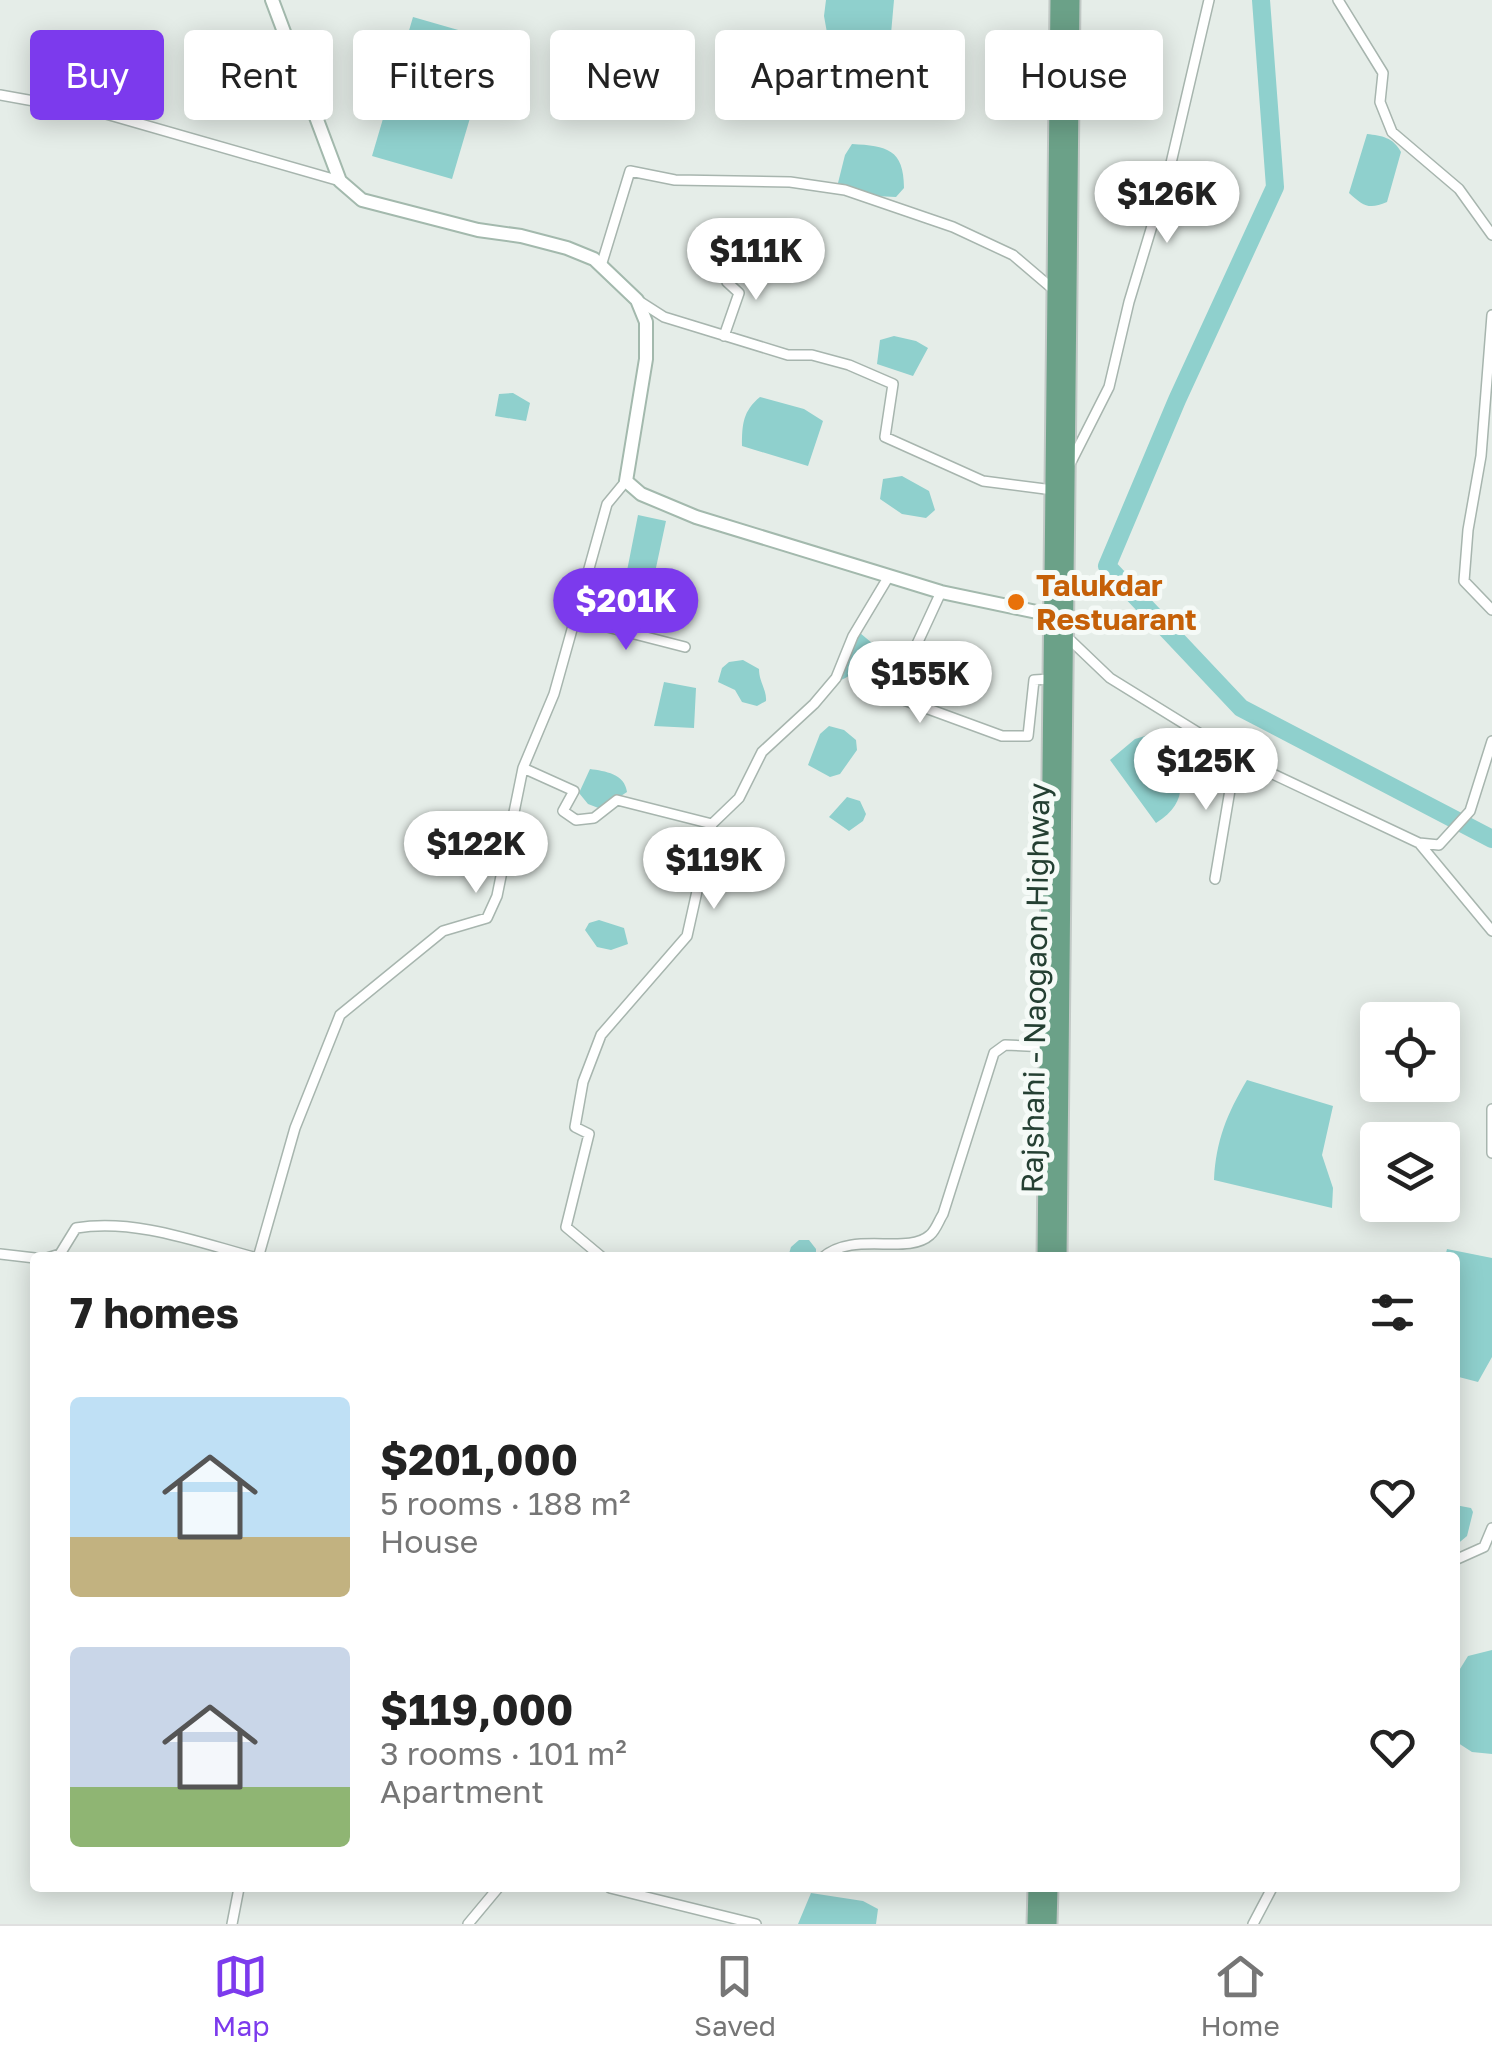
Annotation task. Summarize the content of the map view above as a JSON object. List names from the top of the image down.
{
  "streets": {
    "main road": ["Rajshahi - Naogaon Highway"]
  },
  "places": ["Talukdar Restuarant"],
  "page": {
    "chip": [
      "Buy",
      "Rent",
      "Filters",
      "New",
      "Apartment",
      "House"
    ],
    "price": [
      "$126K",
      "$111K",
      "$201K",
      "$155K",
      "$125K",
      "$122K",
      "$119K"
    ],
    "heading": "7 homes",
    "list": [
      {
        "name": "$201,000",
        "note": "5 rooms · 188 m² · House"
      },
      {
        "name": "$119,000",
        "note": "3 rooms · 101 m² · Apartment"
      }
    ],
    "tabs": ["Map", "Saved", "Home"]
  }
}
